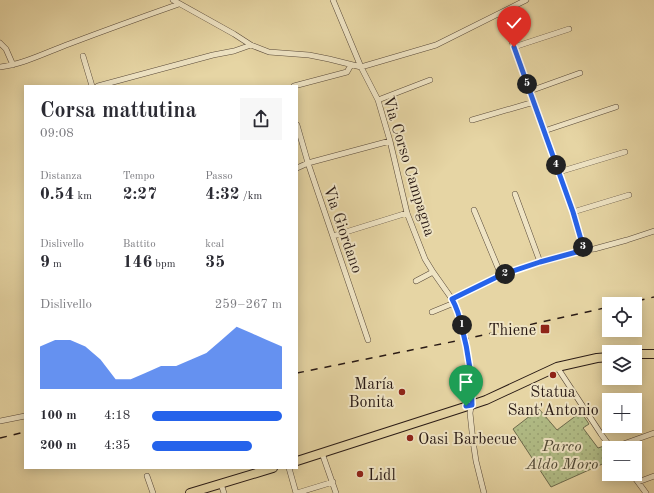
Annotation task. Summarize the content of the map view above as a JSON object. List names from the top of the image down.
{
  "streets": {
    "street": ["Via Corso Campagna", "Via Giordano"]
  },
  "parks": ["Parco Aldo Moro"],
  "places": {
    "transit": ["Thiene"],
    "other": [
      "Statua Sant'Antonio",
      "María Bonita",
      "Oasi Barbecue",
      "Lidl"
    ]
  },
  "page": {
    "pins": [
      "5",
      "4",
      "3",
      "2",
      "1"
    ],
    "heading": ["Corsa mattutina", "09:08"],
    "stats": [
      ["Distanza", "0.54 km"],
      ["Tempo", "2:27"],
      ["Passo", "4:32 /km"],
      ["Dislivello", "9 m"],
      ["Battito", "146 bpm"],
      ["kcal", "35"]
    ],
    "chart": ["Dislivello", "259–267 m"],
    "map_buttons": ["+", "−"],
    "list": [
      {
        "name": "100 m",
        "note": "4:18"
      },
      {
        "name": "200 m",
        "note": "4:35"
      }
    ]
  }
}
